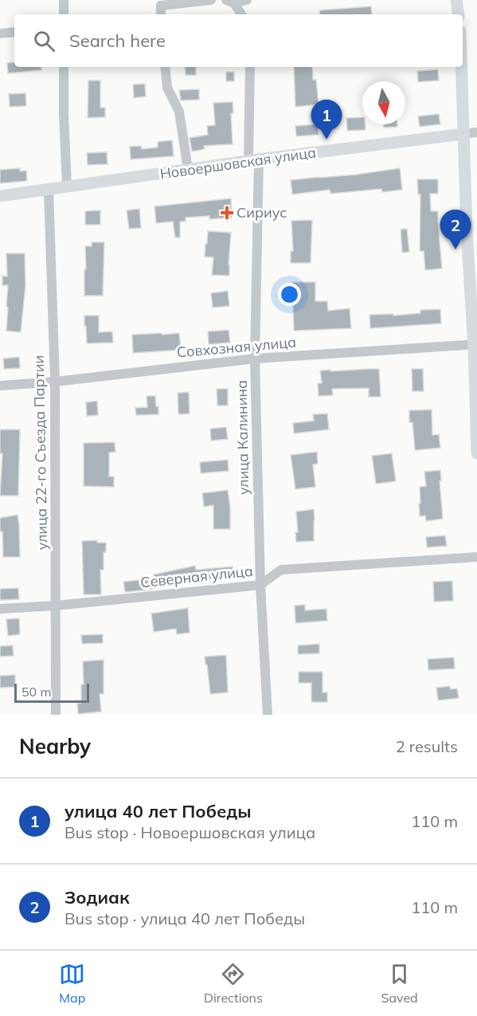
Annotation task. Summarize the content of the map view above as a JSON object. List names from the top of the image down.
{
  "streets": {
    "main road": ["Новоершовская улица"],
    "street": [
      "Совхозная улица",
      "улица Калинина",
      "улица 22-го Съезда Партии",
      "Северная улица"
    ]
  },
  "crossings": [
    ["Новоершовская улица", "улица Калинина"],
    ["Новоершовская улица", "улица 22-го Съезда Партии"],
    ["Совхозная улица", "улица Калинина"],
    ["Совхозная улица", "улица 22-го Съезда Партии"],
    ["улица Калинина", "Северная улица"],
    ["улица 22-го Съезда Партии", "Северная улица"]
  ],
  "places": {
    "health": ["Сириус"]
  },
  "scale_bar": "50 m",
  "north": "bottom",
  "page": {
    "search": "Search here",
    "pins": ["1", "2"],
    "scale": "50 m",
    "heading": ["Nearby", "2 results"],
    "list": [
      {
        "mark": "1",
        "name": "улица 40 лет Победы",
        "note": "Bus stop · Новоершовская улица",
        "value": "110 m"
      },
      {
        "mark": "2",
        "name": "Зодиак",
        "note": "Bus stop · улица 40 лет Победы",
        "value": "110 m"
      }
    ],
    "nav": ["Map", "Directions", "Saved"]
  }
}
